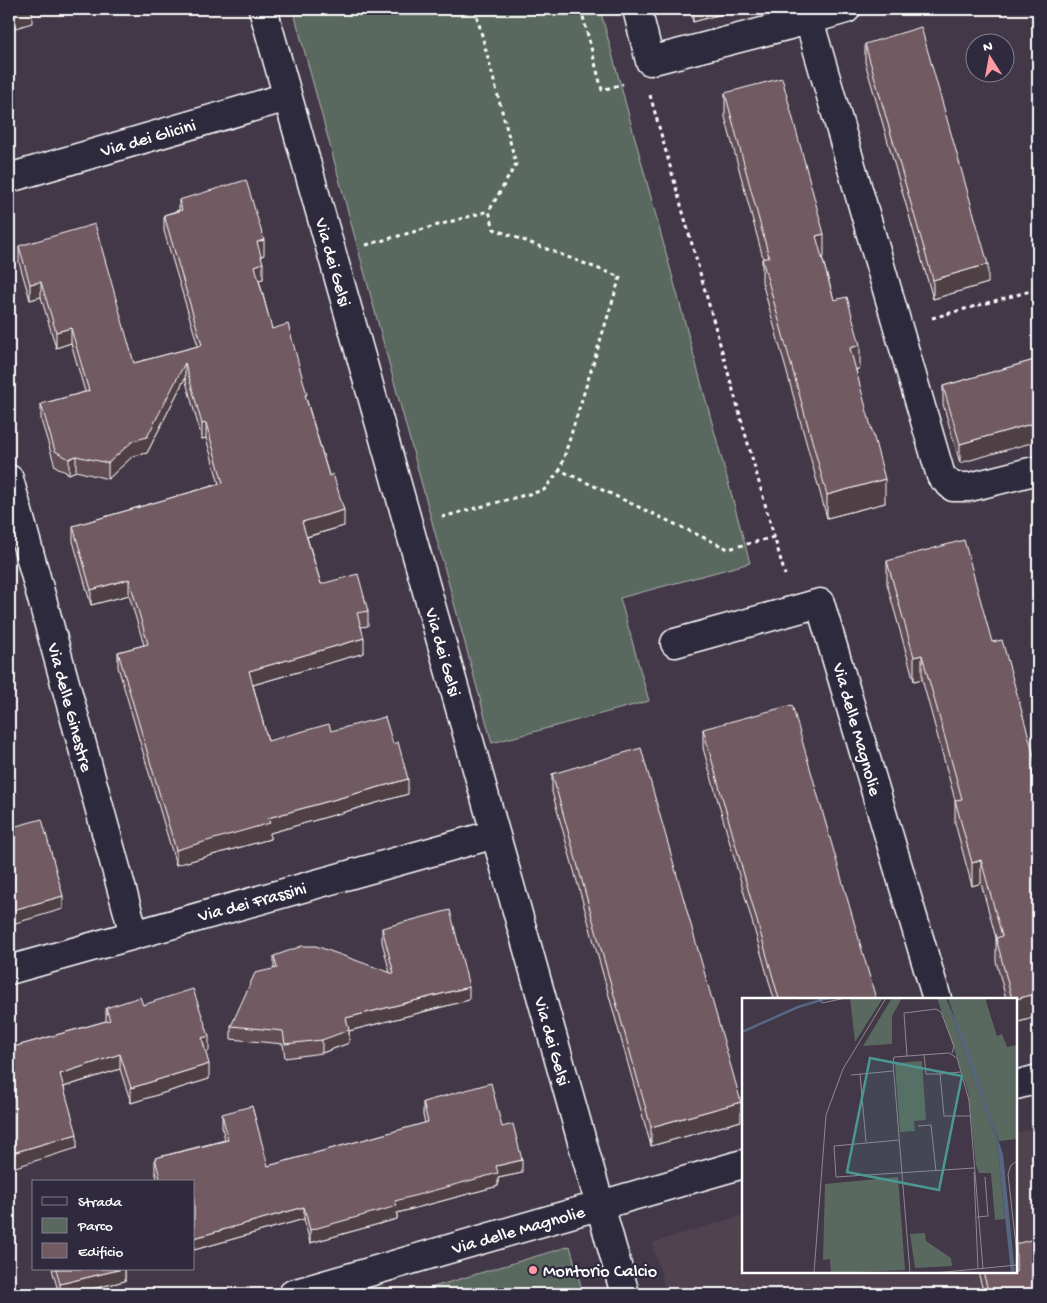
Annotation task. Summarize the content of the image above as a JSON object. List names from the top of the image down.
{
  "streets": {
    "street": [
      "Via dei Glicini",
      "Via dei Gelsi",
      "Via delle Ginestre",
      "Via delle Magnolie",
      "Via dei Frassini"
    ]
  },
  "crossings": [
    ["Via dei Glicini", "Via dei Gelsi"],
    ["Via dei Gelsi", "Via delle Magnolie"],
    ["Via dei Gelsi", "Via dei Frassini"],
    ["Via delle Ginestre", "Via dei Frassini"]
  ],
  "places": ["Montorio Calcio"],
  "legend": ["Strada", "Parco", "Edificio"],
  "north": "top"
}
